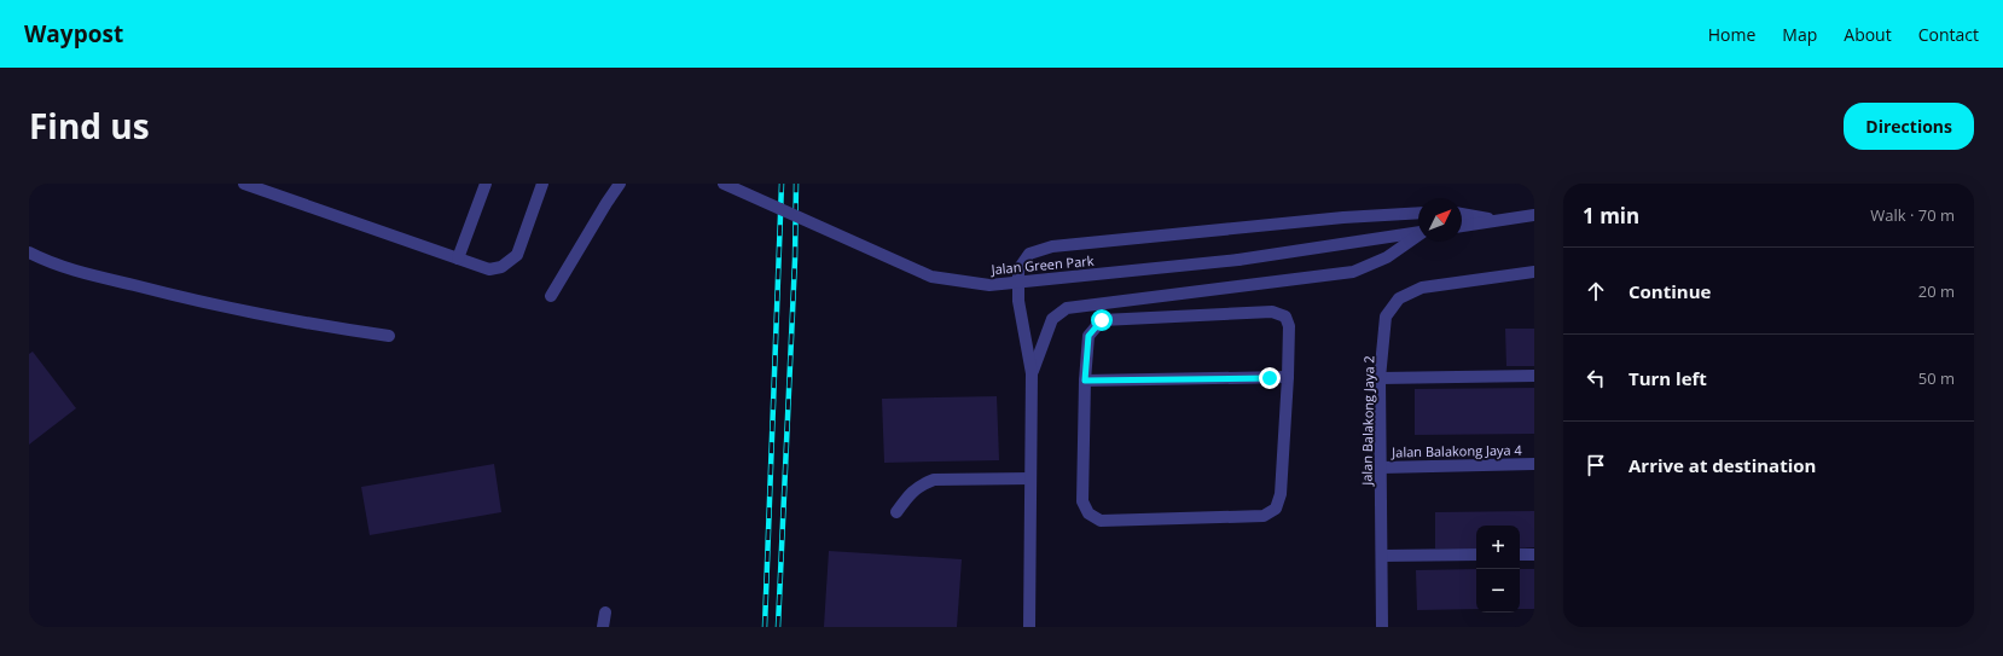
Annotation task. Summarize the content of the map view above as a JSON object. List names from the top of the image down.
{
  "streets": {
    "street": ["Jalan Green Park", "Jalan Balakong Jaya 2", "Jalan Balakong Jaya 4"]
  },
  "crossings": [
    ["Jalan Balakong Jaya 2", "Jalan Balakong Jaya 4"]
  ],
  "north": "top right",
  "page": {
    "header": "Waypost",
    "nav": [
      "Home",
      "Map",
      "About",
      "Contact"
    ],
    "title": "Find us",
    "buttons": "Directions",
    "heading": ["1 min", "Walk · 70 m"],
    "list": [
      ["Continue", "20 m"],
      ["Turn left", "50 m"],
      "Arrive at destination"
    ],
    "map_buttons": ["+", "−"]
  }
}
